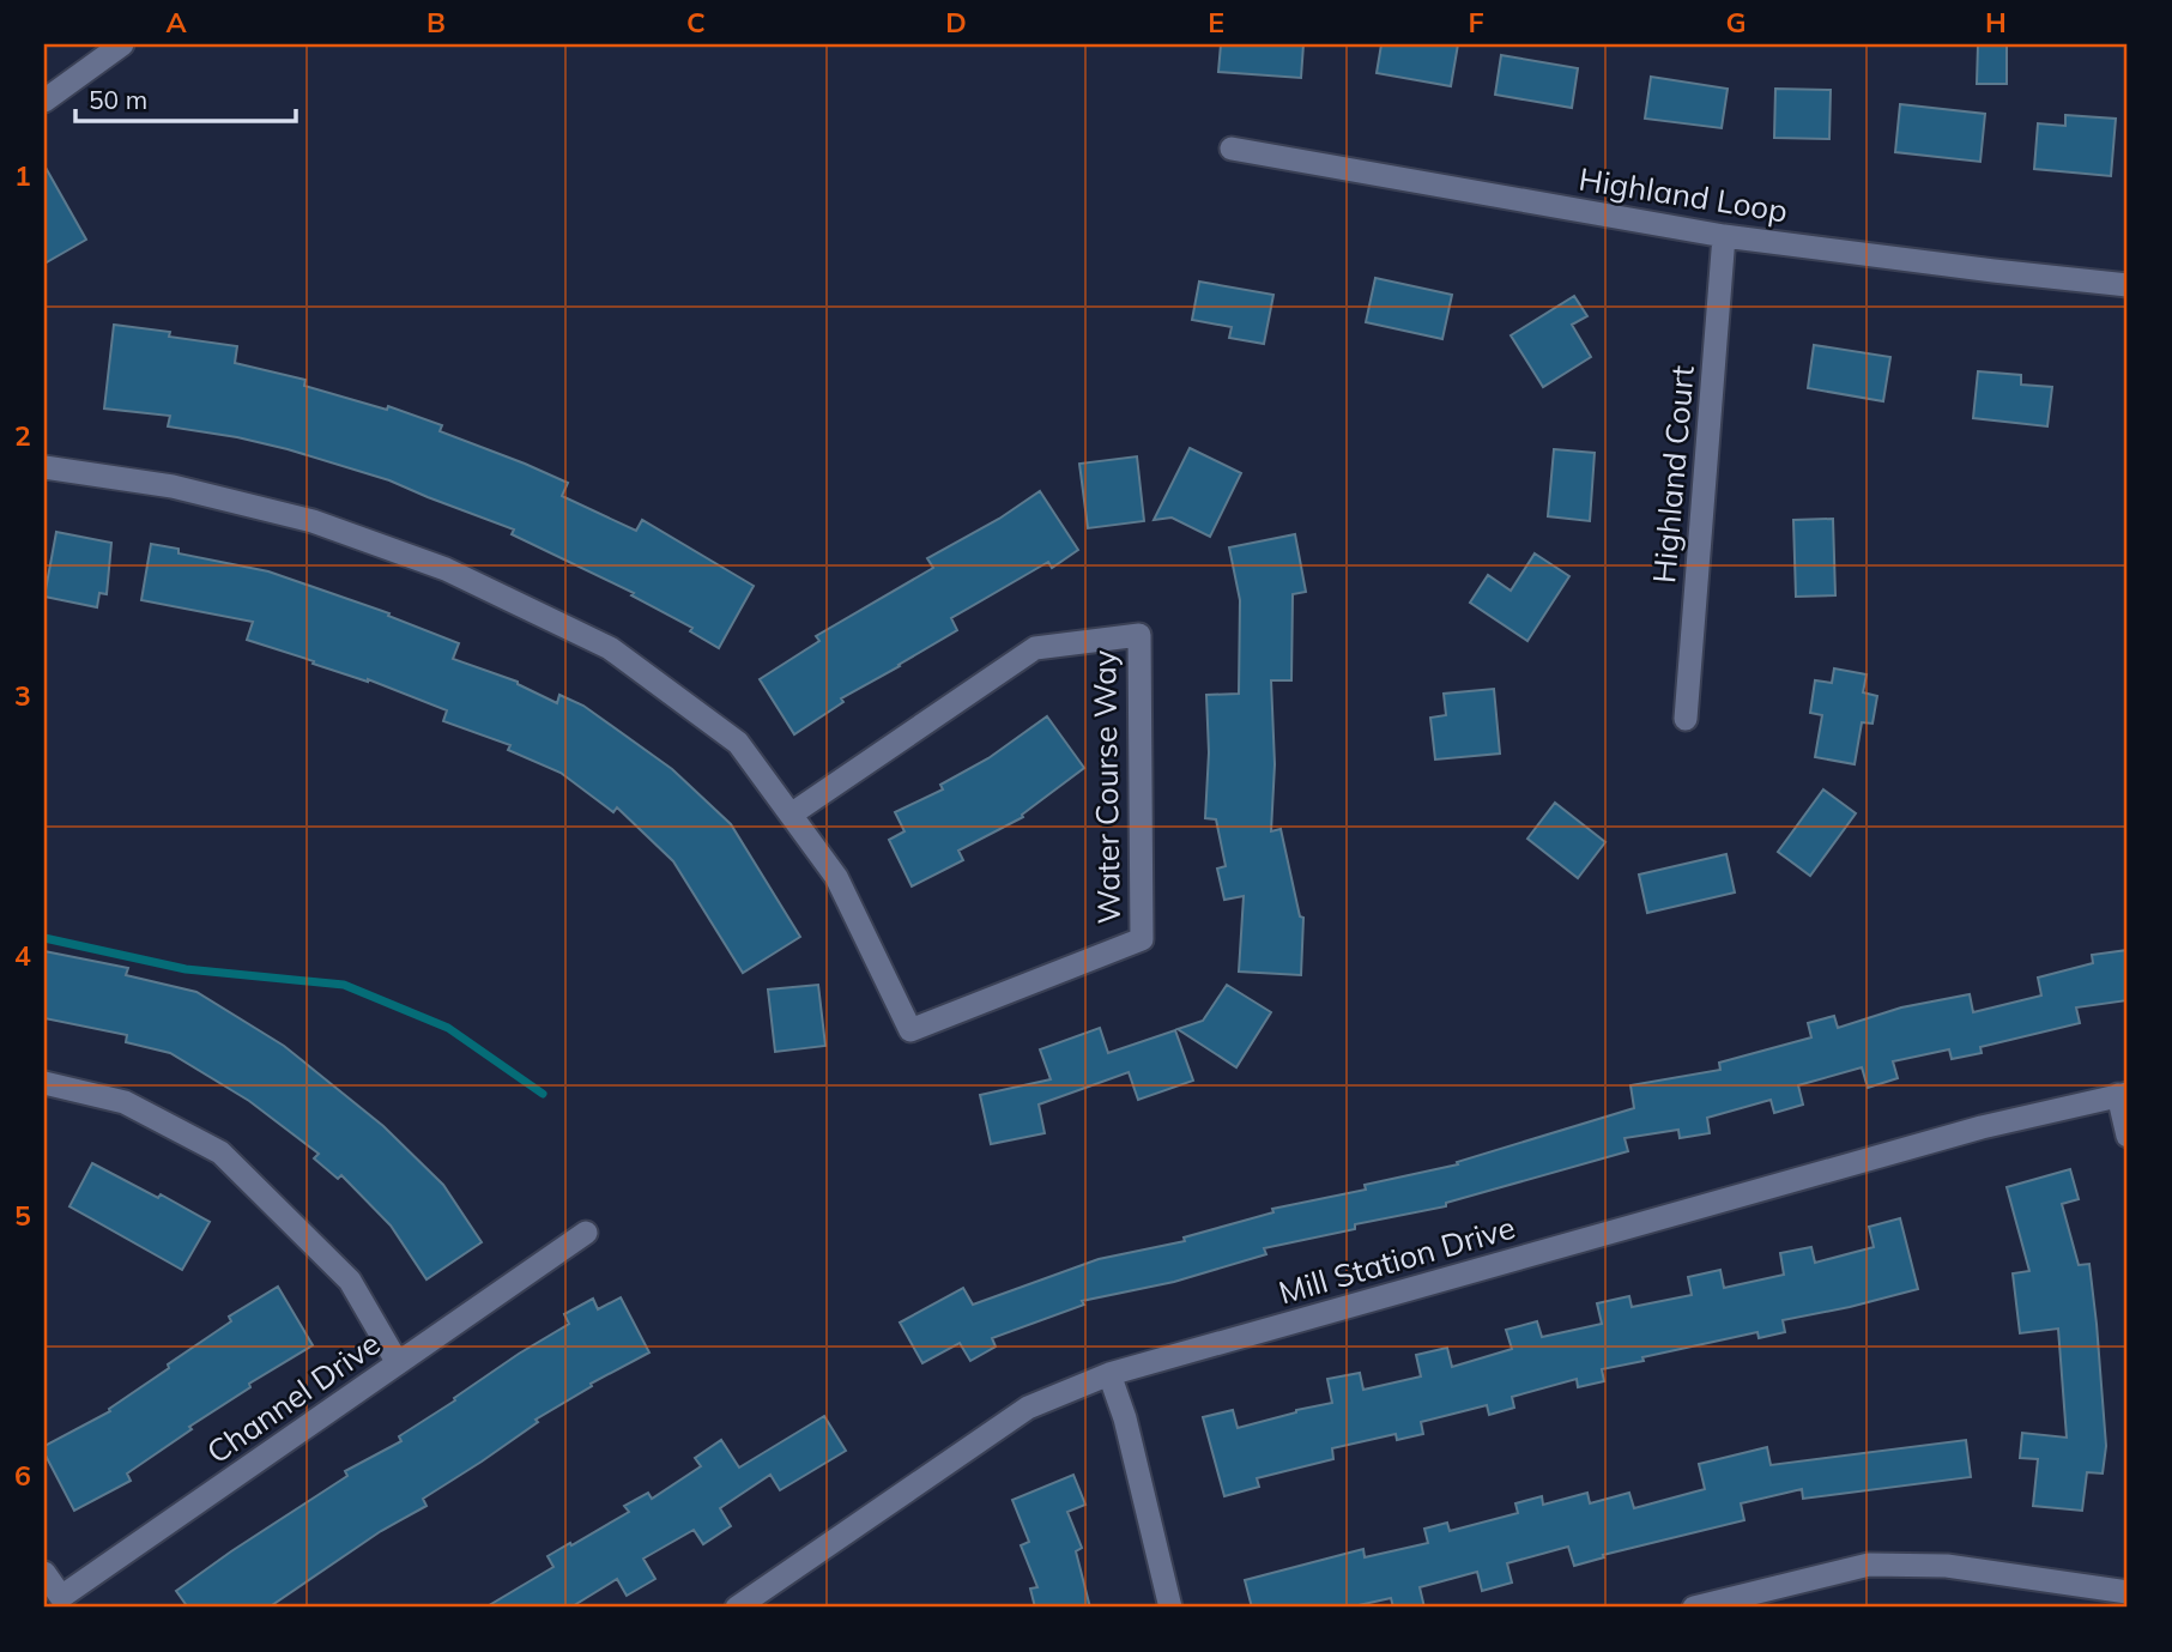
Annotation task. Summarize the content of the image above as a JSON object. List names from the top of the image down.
{
  "streets": {
    "street": [
      "Highland Loop",
      "Highland Court",
      "Water Course Way",
      "Mill Station Drive",
      "Channel Drive"
    ]
  },
  "crossings": [
    ["Highland Loop", "Highland Court"]
  ],
  "scale_bar": "50 m",
  "grid": {
    "columns": [
      "A",
      "B",
      "C",
      "D",
      "E",
      "F",
      "G",
      "H"
    ],
    "rows": [
      "1",
      "2",
      "3",
      "4",
      "5",
      "6"
    ]
  }
}
